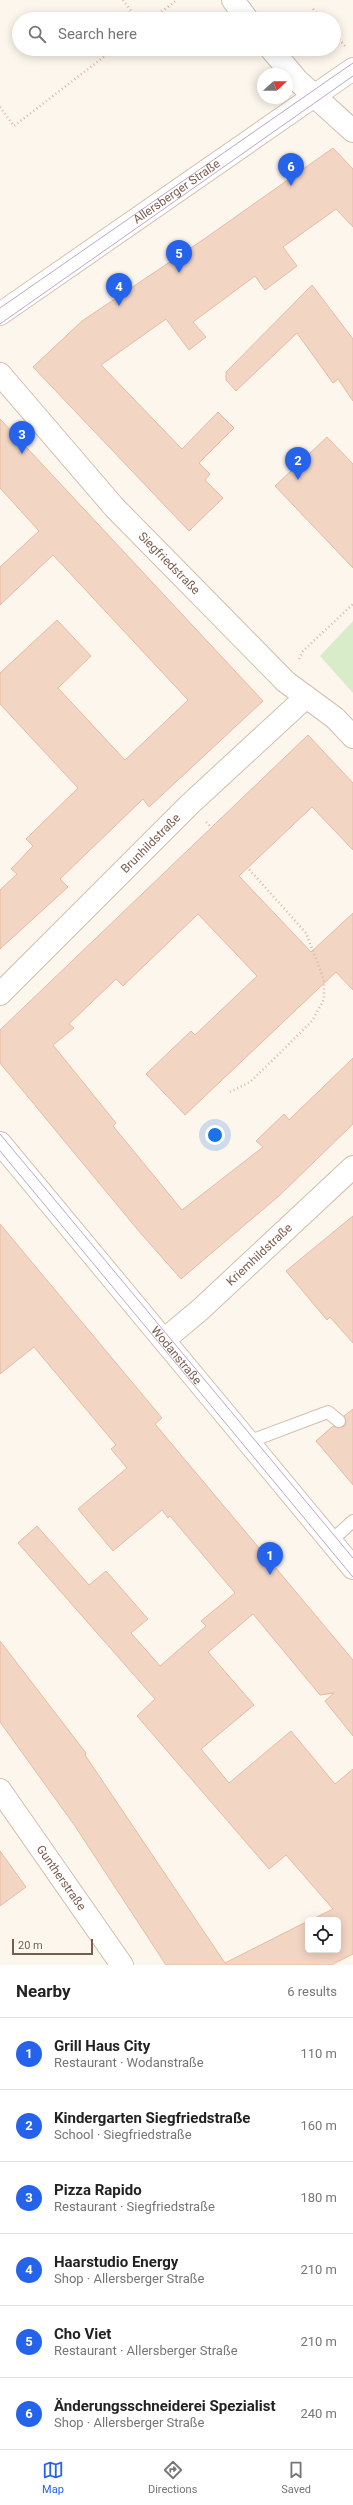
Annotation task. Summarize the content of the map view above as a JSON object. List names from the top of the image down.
{
  "streets": {
    "street": [
      "Allersberger Straße",
      "Siegfriedstraße",
      "Brunhildstraße",
      "Kriemhildstraße",
      "Wodanstraße",
      "Guntherstraße"
    ]
  },
  "crossings": [
    ["Siegfriedstraße", "Brunhildstraße"],
    ["Kriemhildstraße", "Wodanstraße"]
  ],
  "scale_bar": "20 m",
  "north": "right",
  "page": {
    "search": "Search here",
    "pins": [
      "6",
      "5",
      "4",
      "3",
      "2",
      "1"
    ],
    "scale": "20 m",
    "heading": ["Nearby", "6 results"],
    "list": [
      {
        "mark": "1",
        "name": "Grill Haus City",
        "note": "Restaurant · Wodanstraße",
        "value": "110 m"
      },
      {
        "mark": "2",
        "name": "Kindergarten Siegfriedstraße",
        "note": "School · Siegfriedstraße",
        "value": "160 m"
      },
      {
        "mark": "3",
        "name": "Pizza Rapido",
        "note": "Restaurant · Siegfriedstraße",
        "value": "180 m"
      },
      {
        "mark": "4",
        "name": "Haarstudio Energy",
        "note": "Shop · Allersberger Straße",
        "value": "210 m"
      },
      {
        "mark": "5",
        "name": "Cho Viet",
        "note": "Restaurant · Allersberger Straße",
        "value": "210 m"
      },
      {
        "mark": "6",
        "name": "Änderungsschneiderei Spezialist",
        "note": "Shop · Allersberger Straße",
        "value": "240 m"
      }
    ],
    "nav": ["Map", "Directions", "Saved"]
  }
}
